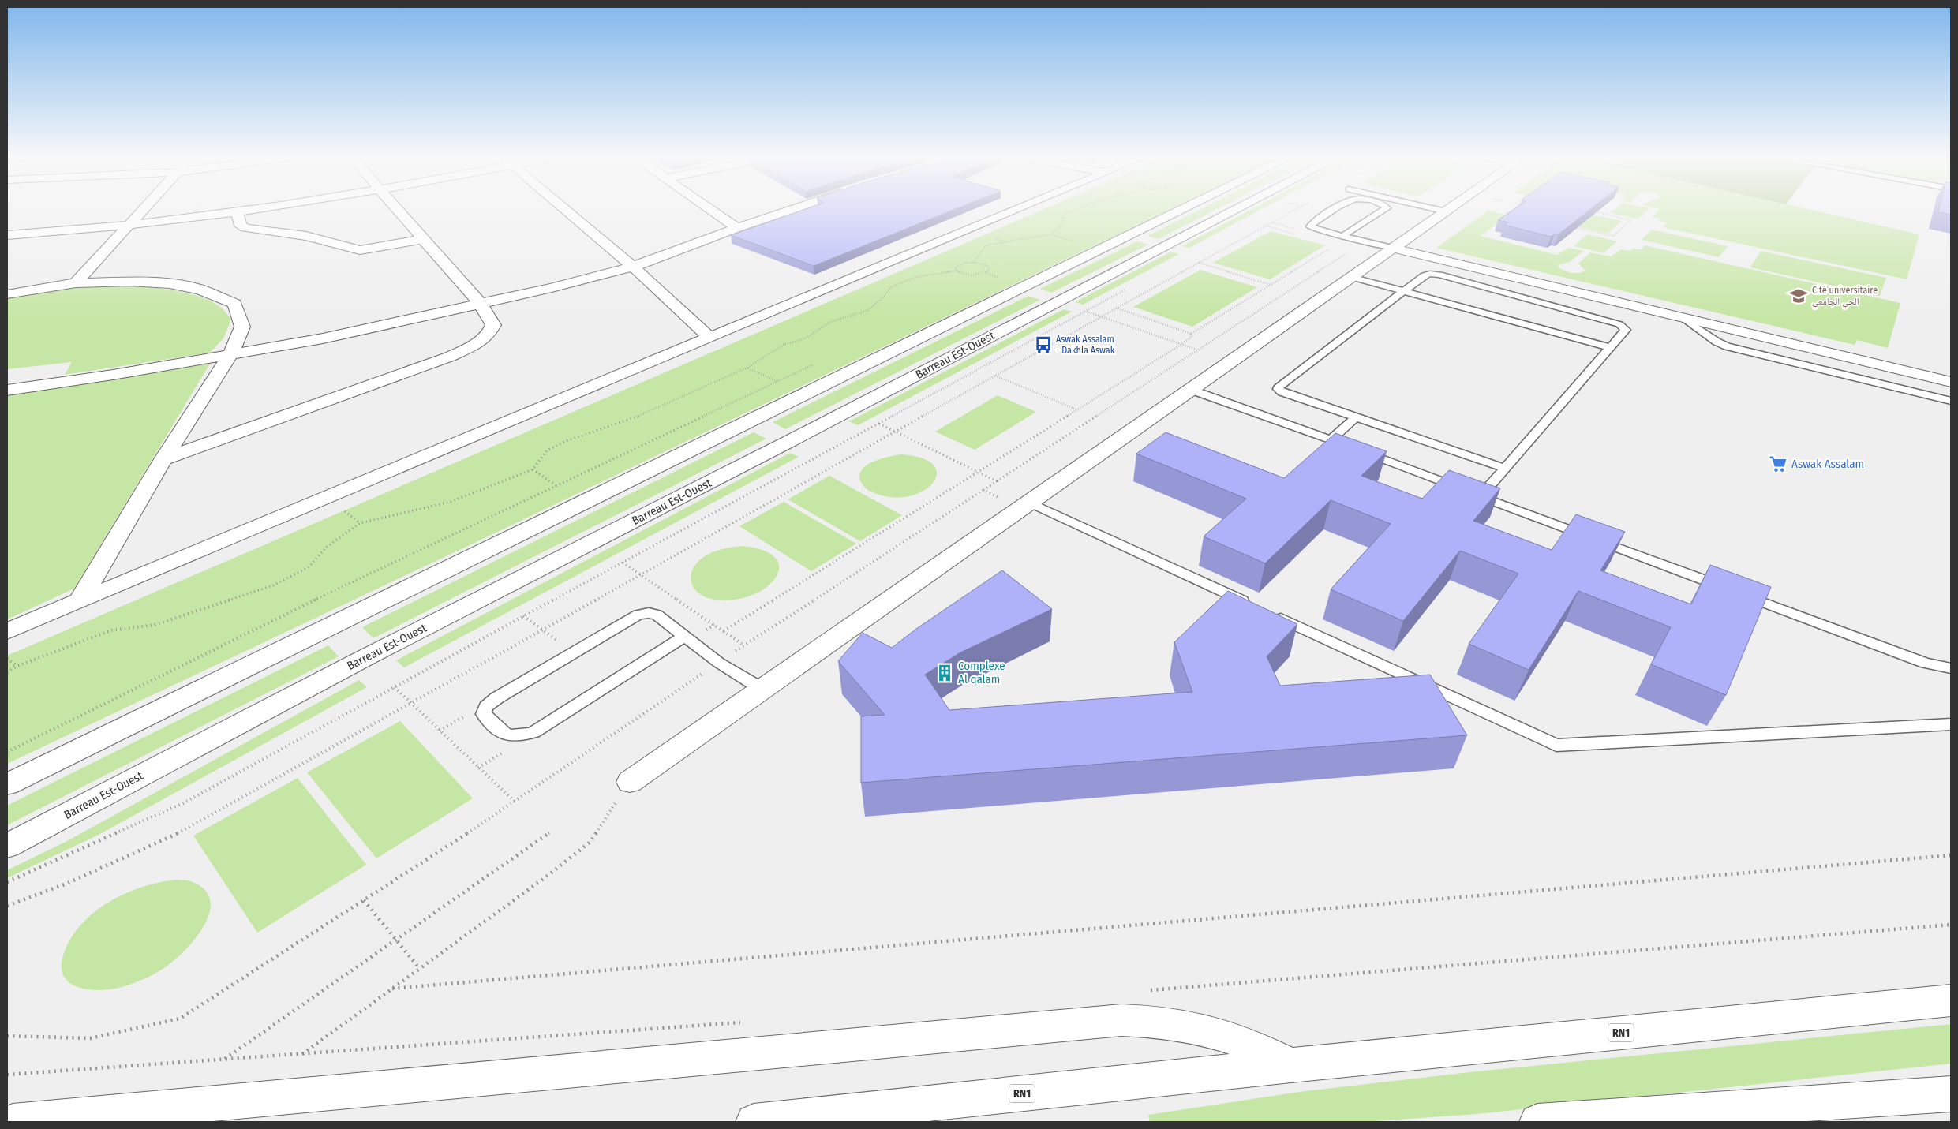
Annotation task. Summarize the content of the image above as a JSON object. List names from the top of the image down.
{
  "streets": {
    "main road": ["Barreau Est-Ouest", "RN1"]
  },
  "places": {
    "school or university": ["Cité universitaire الحي الجامعي"],
    "bus stop": ["Aswak Assalam - Dakhla Aswak"],
    "supermarket": ["Aswak Assalam"],
    "building": ["Complexe Al qalam"]
  }
}
